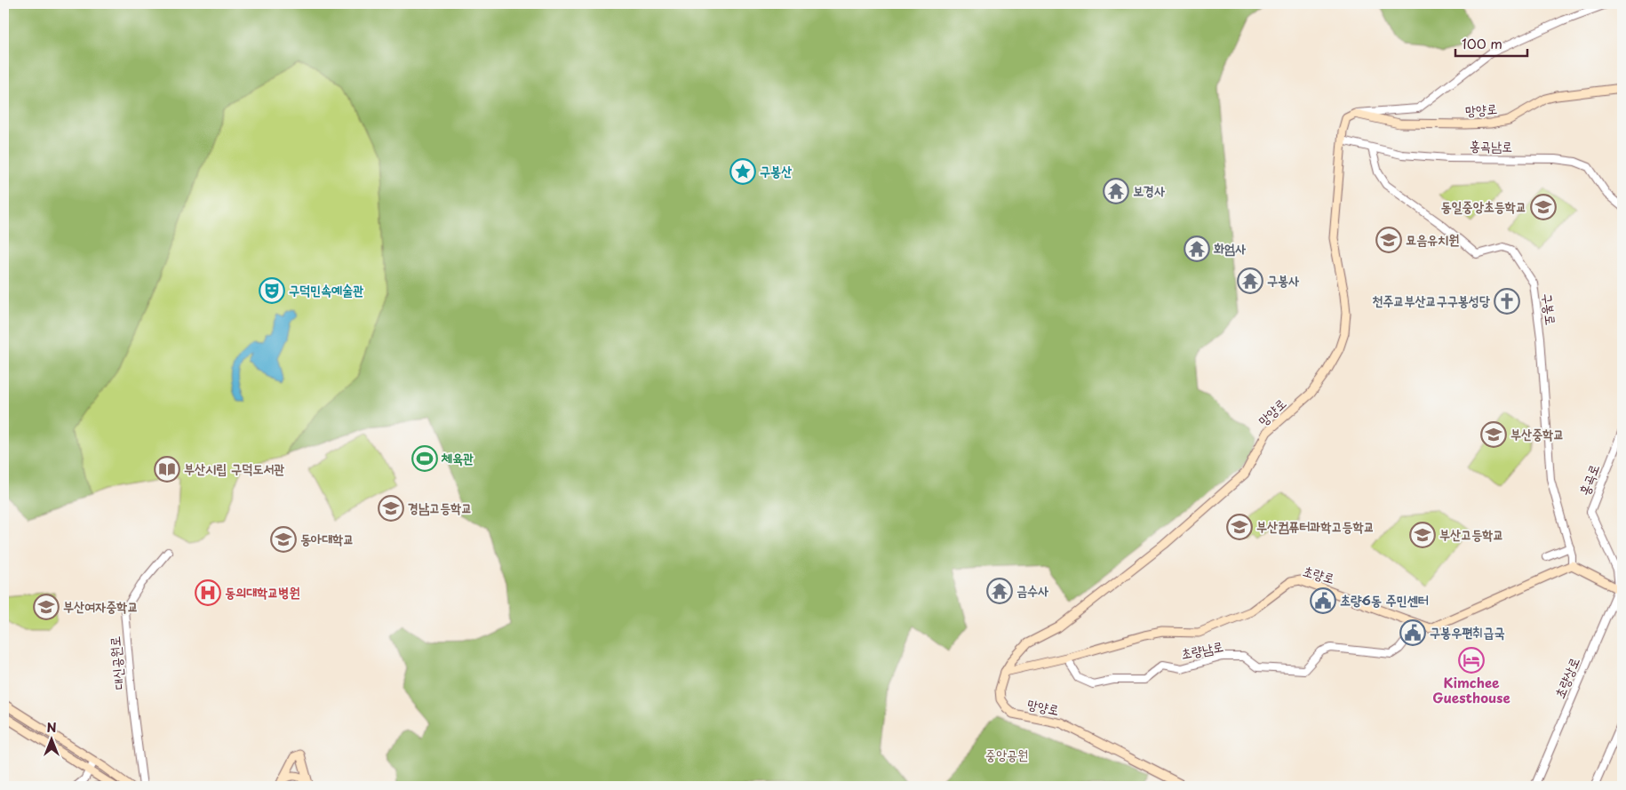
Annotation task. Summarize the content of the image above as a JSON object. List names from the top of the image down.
{
  "streets": {
    "main road": ["망양로", "초량로"],
    "street": [
      "홍곡남로",
      "구봉로",
      "홍곡로",
      "초량남로",
      "대신공원로",
      "초량상로"
    ]
  },
  "crossings": [
    ["망양로", "홍곡남로"],
    ["망양로", "초량로"],
    ["홍곡남로", "구봉로"],
    ["구봉로", "초량로"],
    ["홍곡로", "초량상로"],
    ["초량로", "초량남로"]
  ],
  "parks": ["중앙공원"],
  "places": {
    "place": ["구봉산"],
    "temple": [
      "보경사",
      "화엄사",
      "구봉사",
      "금수사"
    ],
    "school or university": [
      "동일중앙초등학교",
      "묘음유치원",
      "부산중학교",
      "경남고등학교",
      "부산컴퓨터과학고등학교",
      "부산고등학교",
      "동아대학교",
      "부산여자중학교"
    ],
    "theatre": ["구덕민속예술관"],
    "church": ["천주교부산교구구봉성당"],
    "sports": ["체육관"],
    "library": ["부산시립 구덕도서관"],
    "hospital": ["동의대학교병원"],
    "public building": ["초량6동 주민센터", "구봉우편취급국"],
    "hotel": ["Kimchee Guesthouse"]
  },
  "scale_bar": "100 m",
  "north": "top"
}
